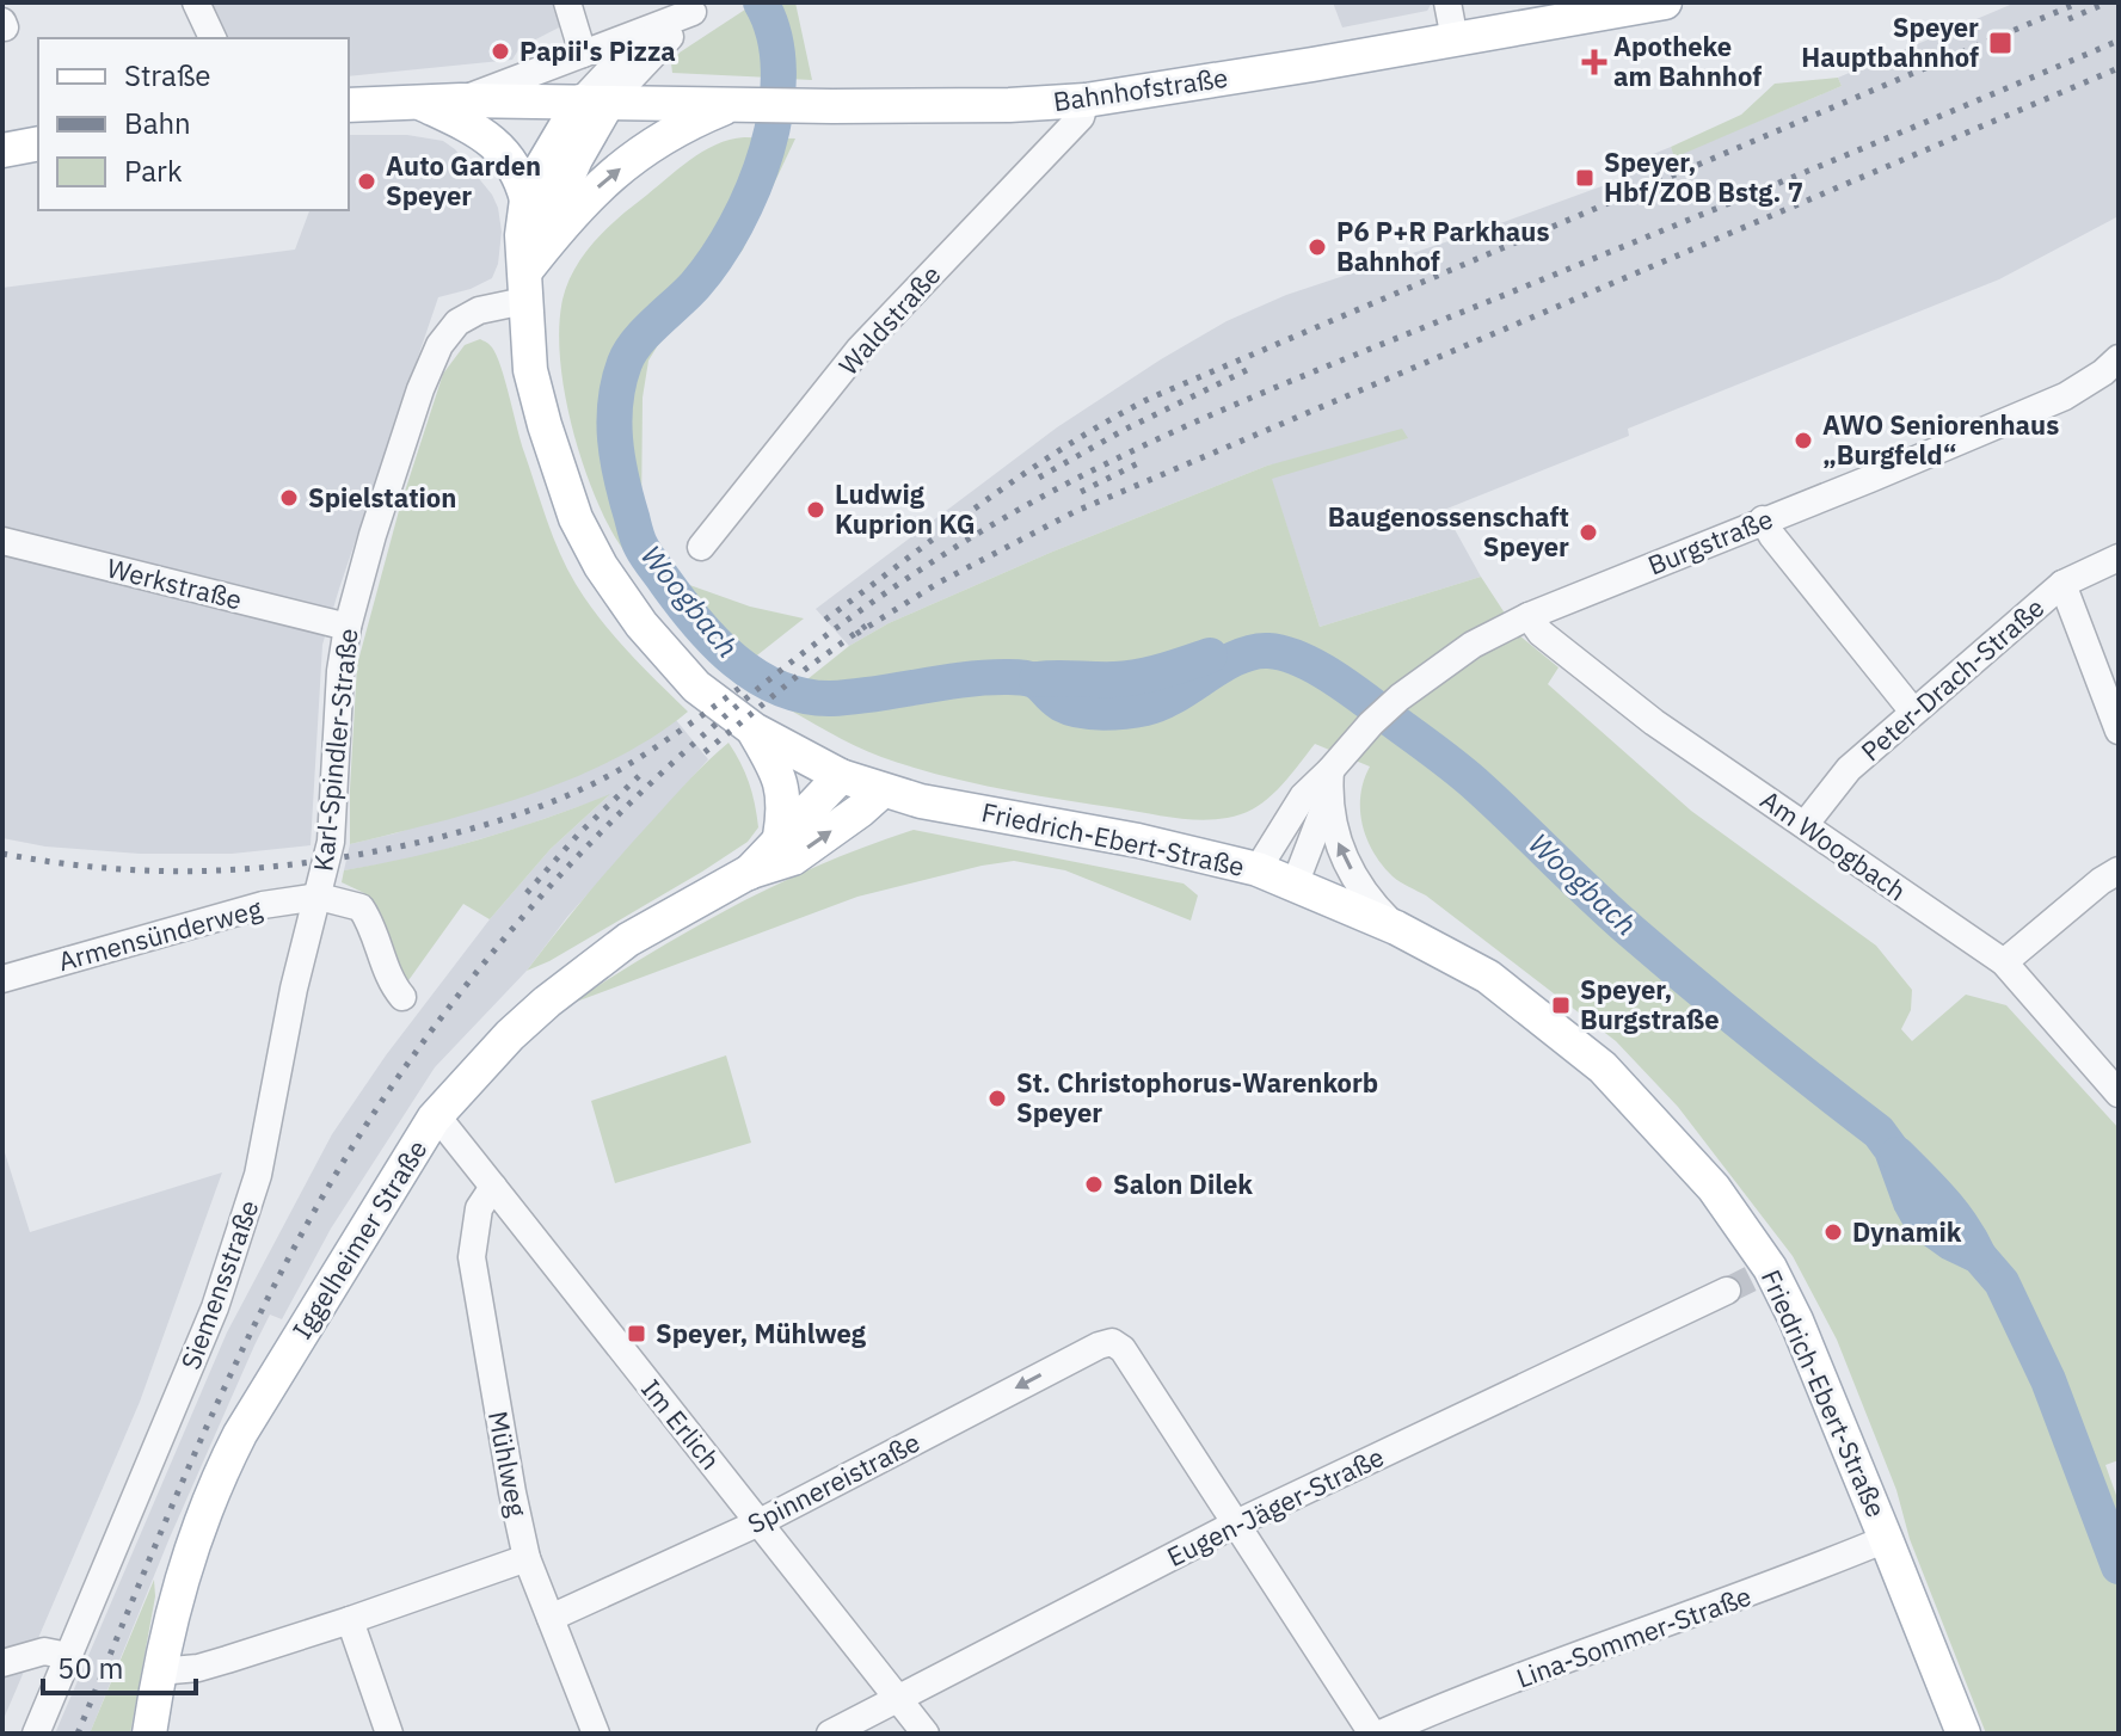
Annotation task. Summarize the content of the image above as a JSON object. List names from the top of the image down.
{
  "streets": {
    "main road": ["Bahnhofstraße", "Friedrich-Ebert-Straße", "Iggelheimer Straße"],
    "street": [
      "Waldstraße",
      "Burgstraße",
      "Werkstraße",
      "Peter-Drach-Straße",
      "Karl-Spindler-Straße",
      "Am Woogbach",
      "Armensünderweg",
      "Siemensstraße",
      "Im Erlich",
      "Mühlweg",
      "Spinnereistraße",
      "Eugen-Jäger-Straße",
      "Lina-Sommer-Straße"
    ]
  },
  "crossings": [
    ["Bahnhofstraße", "Waldstraße"],
    ["Bahnhofstraße", "Friedrich-Ebert-Straße"],
    ["Burgstraße", "Friedrich-Ebert-Straße"],
    ["Burgstraße", "Am Woogbach"],
    ["Werkstraße", "Karl-Spindler-Straße"],
    ["Peter-Drach-Straße", "Am Woogbach"],
    ["Karl-Spindler-Straße", "Friedrich-Ebert-Straße"],
    ["Karl-Spindler-Straße", "Armensünderweg"],
    ["Karl-Spindler-Straße", "Siemensstraße"],
    ["Friedrich-Ebert-Straße", "Iggelheimer Straße"],
    ["Friedrich-Ebert-Straße", "Lina-Sommer-Straße"],
    ["Armensünderweg", "Siemensstraße"],
    ["Iggelheimer Straße", "Im Erlich"],
    ["Im Erlich", "Mühlweg"],
    ["Im Erlich", "Spinnereistraße"],
    ["Im Erlich", "Eugen-Jäger-Straße"],
    ["Mühlweg", "Spinnereistraße"],
    ["Spinnereistraße", "Eugen-Jäger-Straße"]
  ],
  "water": ["Woogbach"],
  "places": {
    "transit": [
      "Speyer Hauptbahnhof",
      "Speyer, Hbf/ZOB Bstg. 7",
      "Speyer, Burgstraße",
      "Speyer, Mühlweg"
    ],
    "other": [
      "Papii's Pizza",
      "Auto Garden Speyer",
      "P6 P+R Parkhaus Bahnhof",
      "AWO Seniorenhaus „Burgfeld“",
      "Spielstation",
      "Ludwig Kuprion KG",
      "Baugenossenschaft Speyer",
      "St. Christophorus-Warenkorb Speyer",
      "Salon Dilek",
      "Dynamik"
    ],
    "health": ["Apotheke am Bahnhof"]
  },
  "legend": ["Straße", "Bahn", "Park"],
  "scale_bar": "50 m"
}
